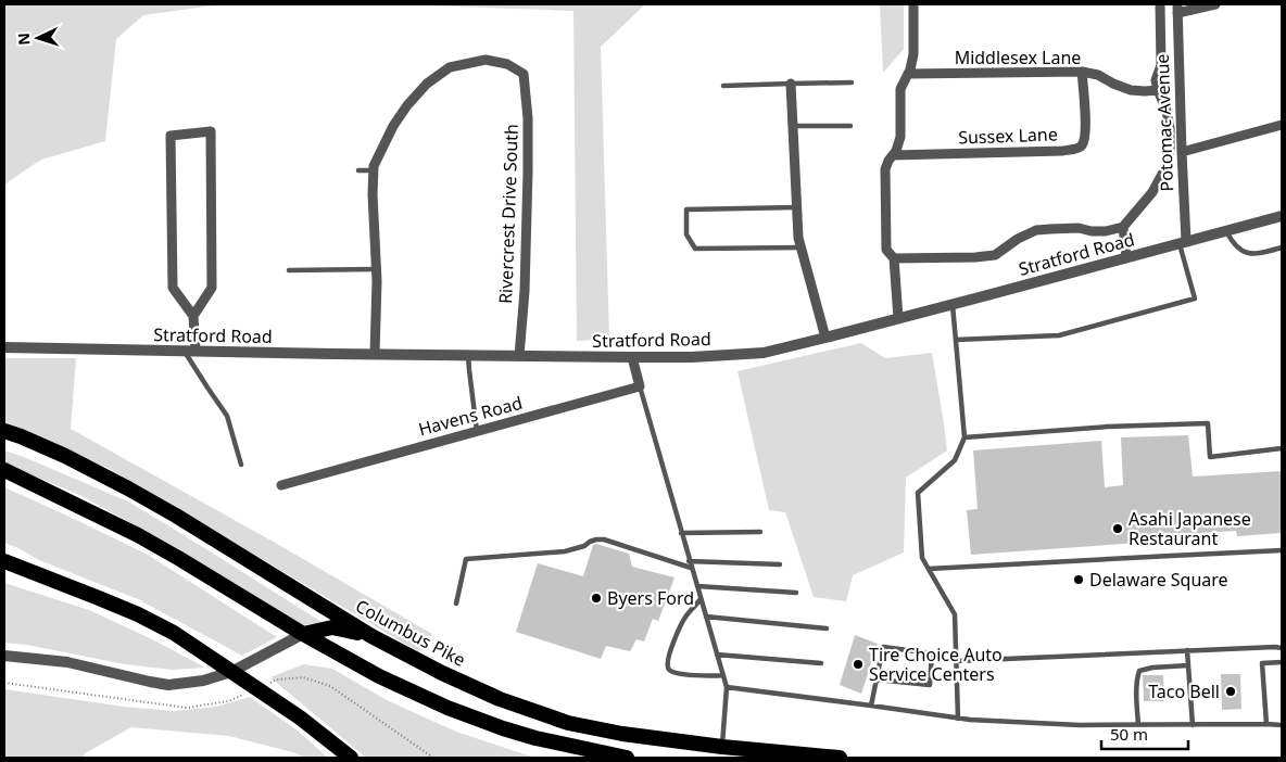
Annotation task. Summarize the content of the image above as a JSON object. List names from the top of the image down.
{
  "streets": {
    "highway": ["Columbus Pike"],
    "street": [
      "Middlesex Lane",
      "Potomac Avenue",
      "Sussex Lane",
      "Rivercrest Drive South",
      "Stratford Road",
      "Havens Road"
    ]
  },
  "crossings": [
    ["Middlesex Lane", "Sussex Lane"],
    ["Potomac Avenue", "Stratford Road"],
    ["Rivercrest Drive South", "Stratford Road"]
  ],
  "places": [
    "Asahi Japanese Restaurant",
    "Delaware Square",
    "Byers Ford",
    "Tire Choice Auto Service Centers",
    "Taco Bell"
  ],
  "scale_bar": "50 m",
  "north": "left"
}
